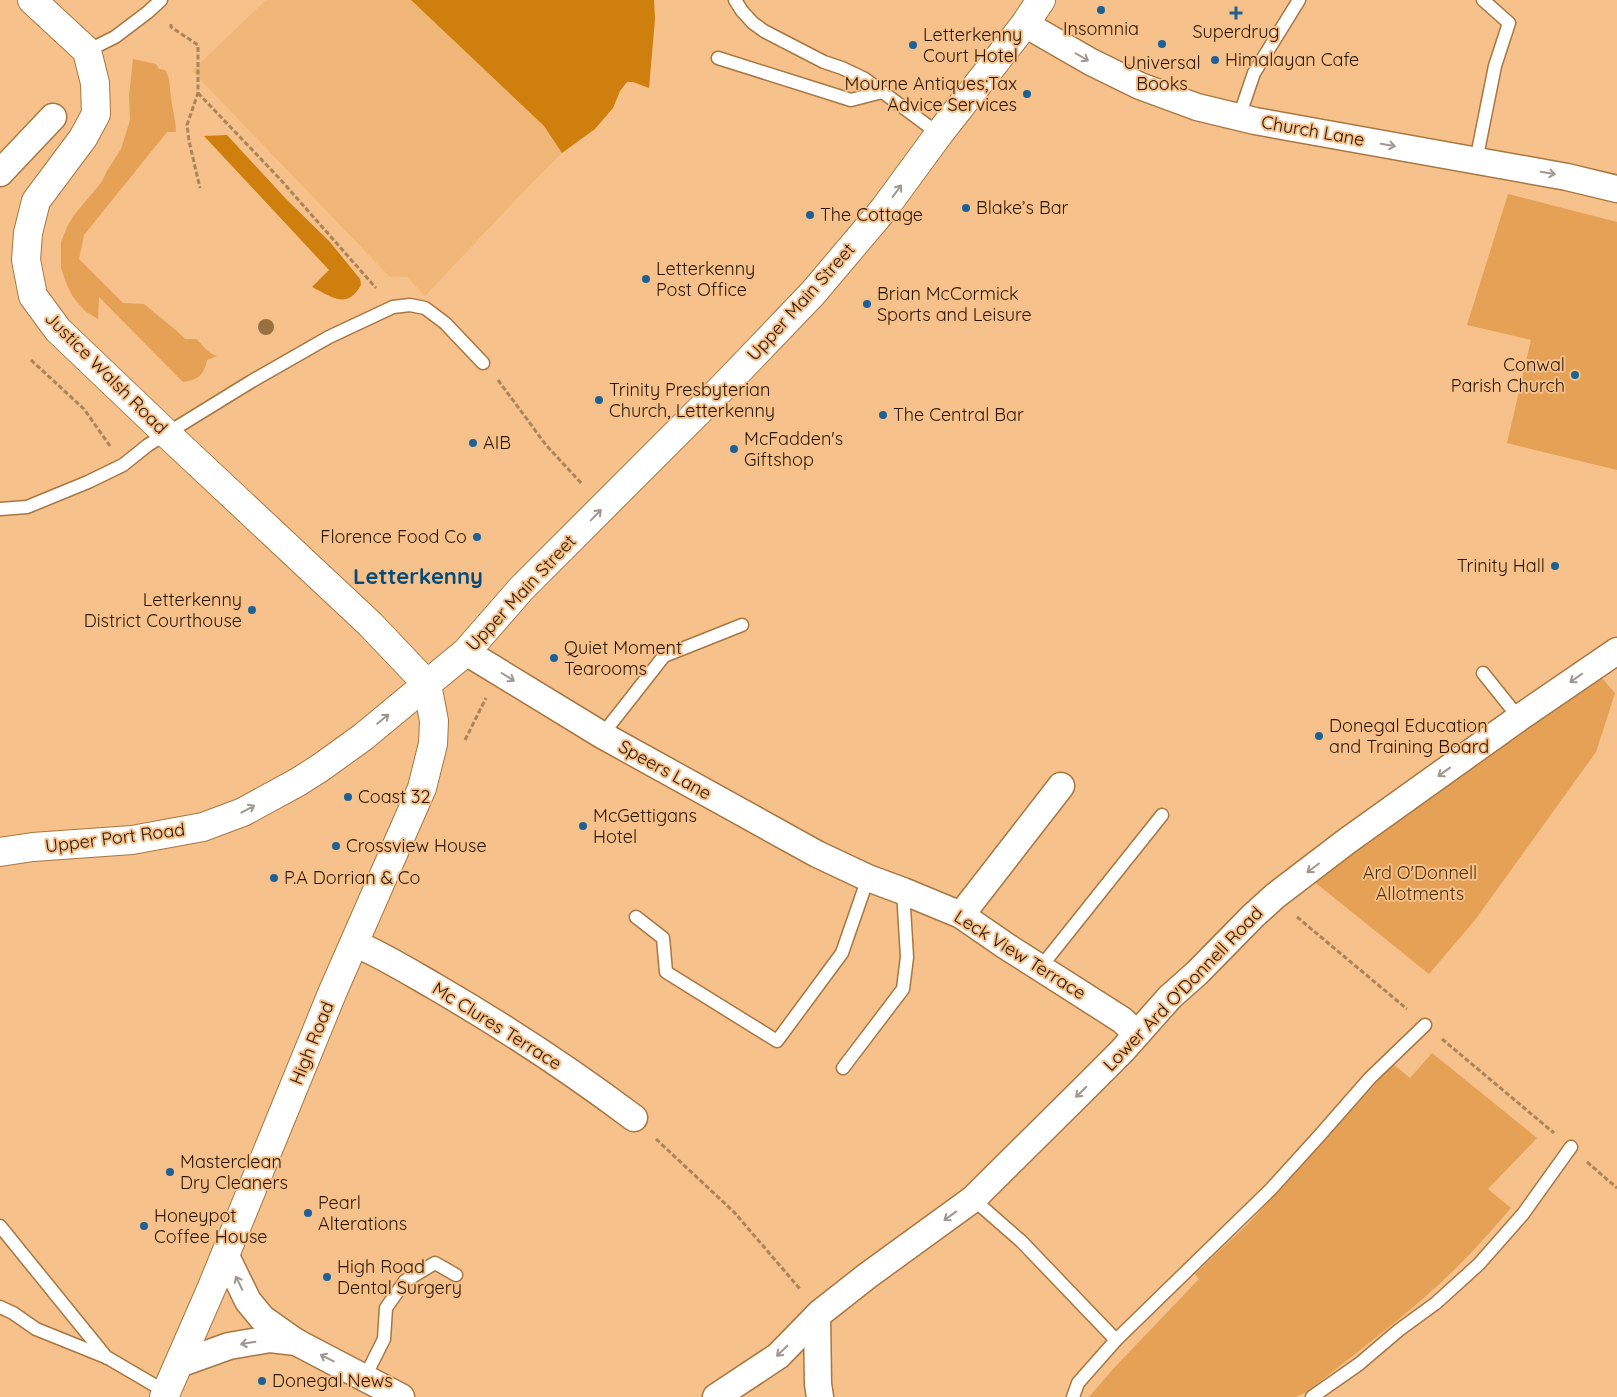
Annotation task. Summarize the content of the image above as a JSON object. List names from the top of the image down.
{
  "streets": {
    "street": [
      "Church Lane",
      "Upper Main Street",
      "Justice Walsh Road",
      "Speers Lane",
      "Upper Port Road",
      "Leck View Terrace",
      "Lower Ard O'Donnell Road",
      "Mc Clures Terrace",
      "High Road"
    ]
  },
  "crossings": [
    ["Church Lane", "Upper Main Street"],
    ["Upper Main Street", "Justice Walsh Road"],
    ["Upper Main Street", "Speers Lane"],
    ["Upper Main Street", "Upper Port Road"],
    ["Upper Main Street", "High Road"],
    ["Justice Walsh Road", "Upper Port Road"],
    ["Justice Walsh Road", "High Road"],
    ["Speers Lane", "Leck View Terrace"],
    ["Upper Port Road", "High Road"],
    ["Leck View Terrace", "Lower Ard O'Donnell Road"],
    ["Mc Clures Terrace", "High Road"]
  ],
  "one_way": [
    "Church Lane",
    "Upper Main Street",
    "Upper Port Road",
    "Lower Ard O'Donnell Road"
  ],
  "districts": ["Letterkenny"],
  "parks": ["Ard O'Donnell Allotments"],
  "places": {
    "other": [
      "Insomnia",
      "Universal Books",
      "Letterkenny Court Hotel",
      "Himalayan Cafe",
      "Mourne Antiques;Tax Advice Services",
      "Blake’s Bar",
      "The Cottage",
      "Letterkenny Post Office",
      "Brian McCormick Sports and Leisure",
      "Conwal Parish Church",
      "Trinity Presbyterian Church, Letterkenny",
      "The Central Bar",
      "AIB",
      "McFadden's Giftshop",
      "Florence Food Co",
      "Trinity Hall",
      "Letterkenny District Courthouse",
      "Quiet Moment Tearooms",
      "Donegal Education and Training Board",
      "Coast 32",
      "McGettigans Hotel",
      "Crossview House",
      "P.A Dorrian & Co",
      "Masterclean Dry Cleaners",
      "Pearl Alterations",
      "Honeypot Coffee House",
      "High Road Dental Surgery",
      "Donegal News"
    ],
    "health": ["Superdrug"]
  }
}
